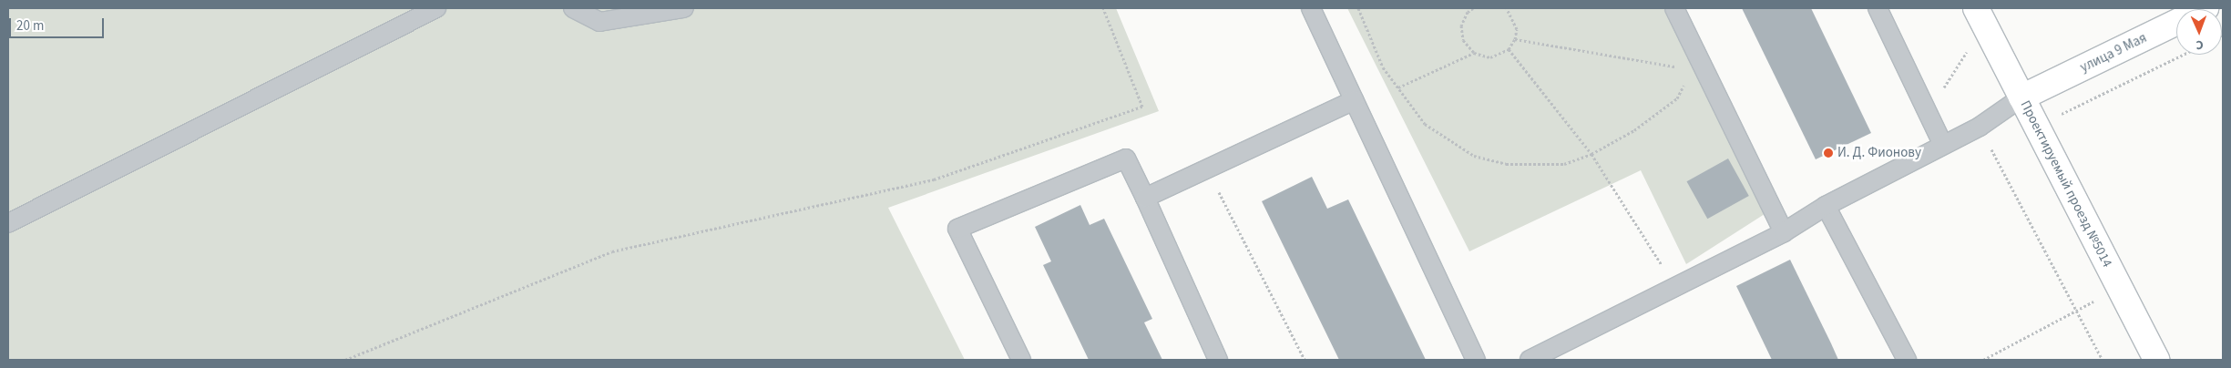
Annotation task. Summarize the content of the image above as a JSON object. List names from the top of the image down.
{
  "streets": {
    "street": ["улица 9 Мая", "Проектируемый проезд №5014"]
  },
  "crossings": [
    ["улица 9 Мая", "Проектируемый проезд №5014"]
  ],
  "places": ["И. Д. Фионову"],
  "scale_bar": "20 m",
  "north": "bottom"
}
